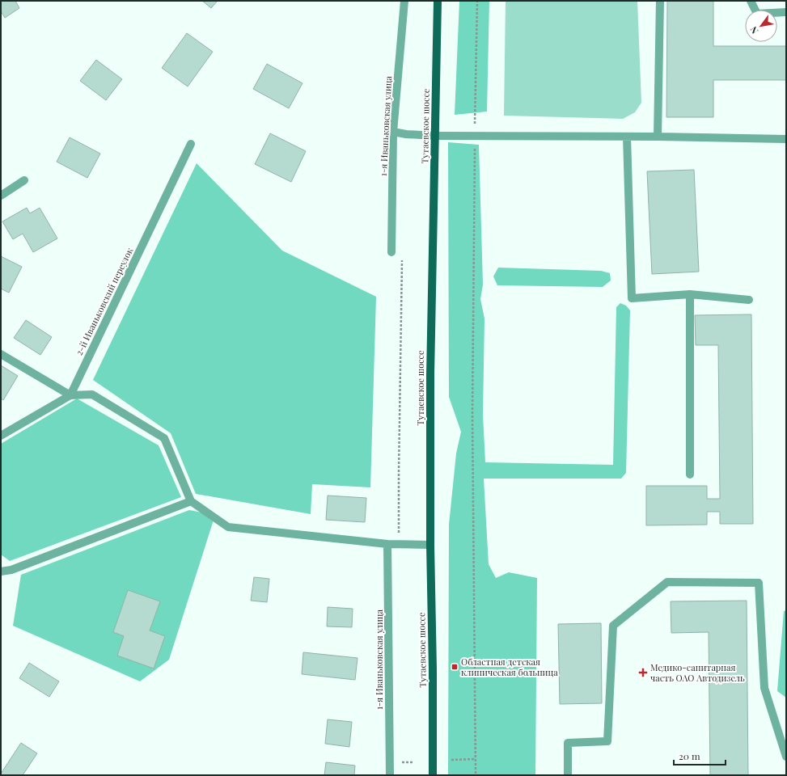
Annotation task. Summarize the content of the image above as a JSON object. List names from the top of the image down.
{
  "streets": {
    "main road": ["Тутаевское шоссе"],
    "street": ["1-я Иваньковская улица", "2-й Иваньковский переулок"]
  },
  "places": {
    "transit": ["Областная детская клиническая больница"],
    "health": ["Медико-санитарная часть ОАО Автодизель"]
  },
  "scale_bar": "20 m",
  "north": "bottom left"
}
